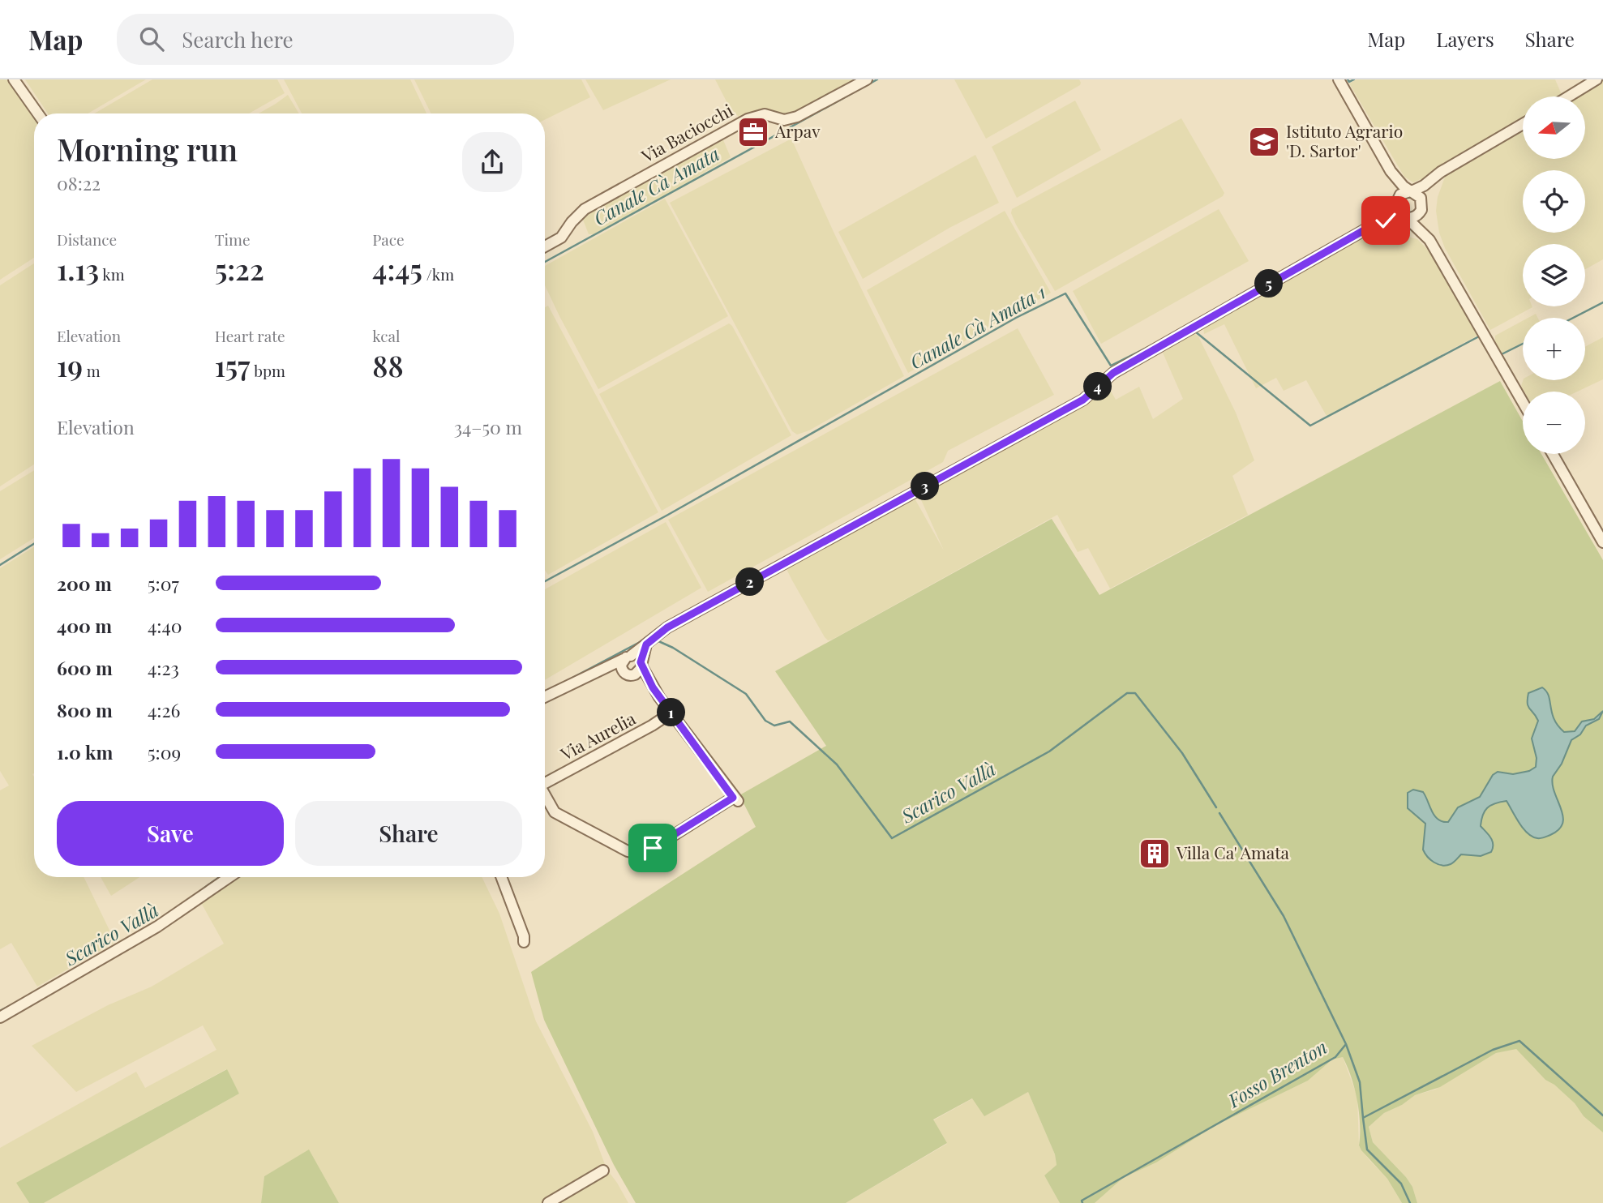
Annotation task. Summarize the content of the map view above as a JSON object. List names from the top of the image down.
{
  "streets": {
    "street": ["Via Baciocchi", "Via Aurelia"]
  },
  "water": [
    "Canale Cà Amata",
    "Canale Cà Amata 1",
    "Scarico Vallà",
    "Fosso Brenton"
  ],
  "places": {
    "office": ["Arpav"],
    "school or university": ["Istituto Agrario 'D. Sartor'"],
    "building": ["Villa Ca' Amata"]
  },
  "north": "left",
  "page": {
    "header": "Map",
    "search": "Search here",
    "nav": ["Map", "Layers", "Share"],
    "map_buttons": ["+", "−"],
    "heading": ["Morning run", "08:22"],
    "stats": [
      ["Distance", "1.13 km"],
      ["Time", "5:22"],
      ["Pace", "4:45 /km"],
      ["Elevation", "19 m"],
      ["Heart rate", "157 bpm"],
      ["kcal", "88"]
    ],
    "pins": [
      "5",
      "4",
      "3",
      "2",
      "1"
    ],
    "chart": ["Elevation", "34–50 m"],
    "list": [
      {
        "name": "200 m",
        "note": "5:07"
      },
      {
        "name": "400 m",
        "note": "4:40"
      },
      {
        "name": "600 m",
        "note": "4:23"
      },
      {
        "name": "800 m",
        "note": "4:26"
      },
      {
        "name": "1.0 km",
        "note": "5:09"
      }
    ],
    "buttons": ["Save", "Share"]
  }
}
